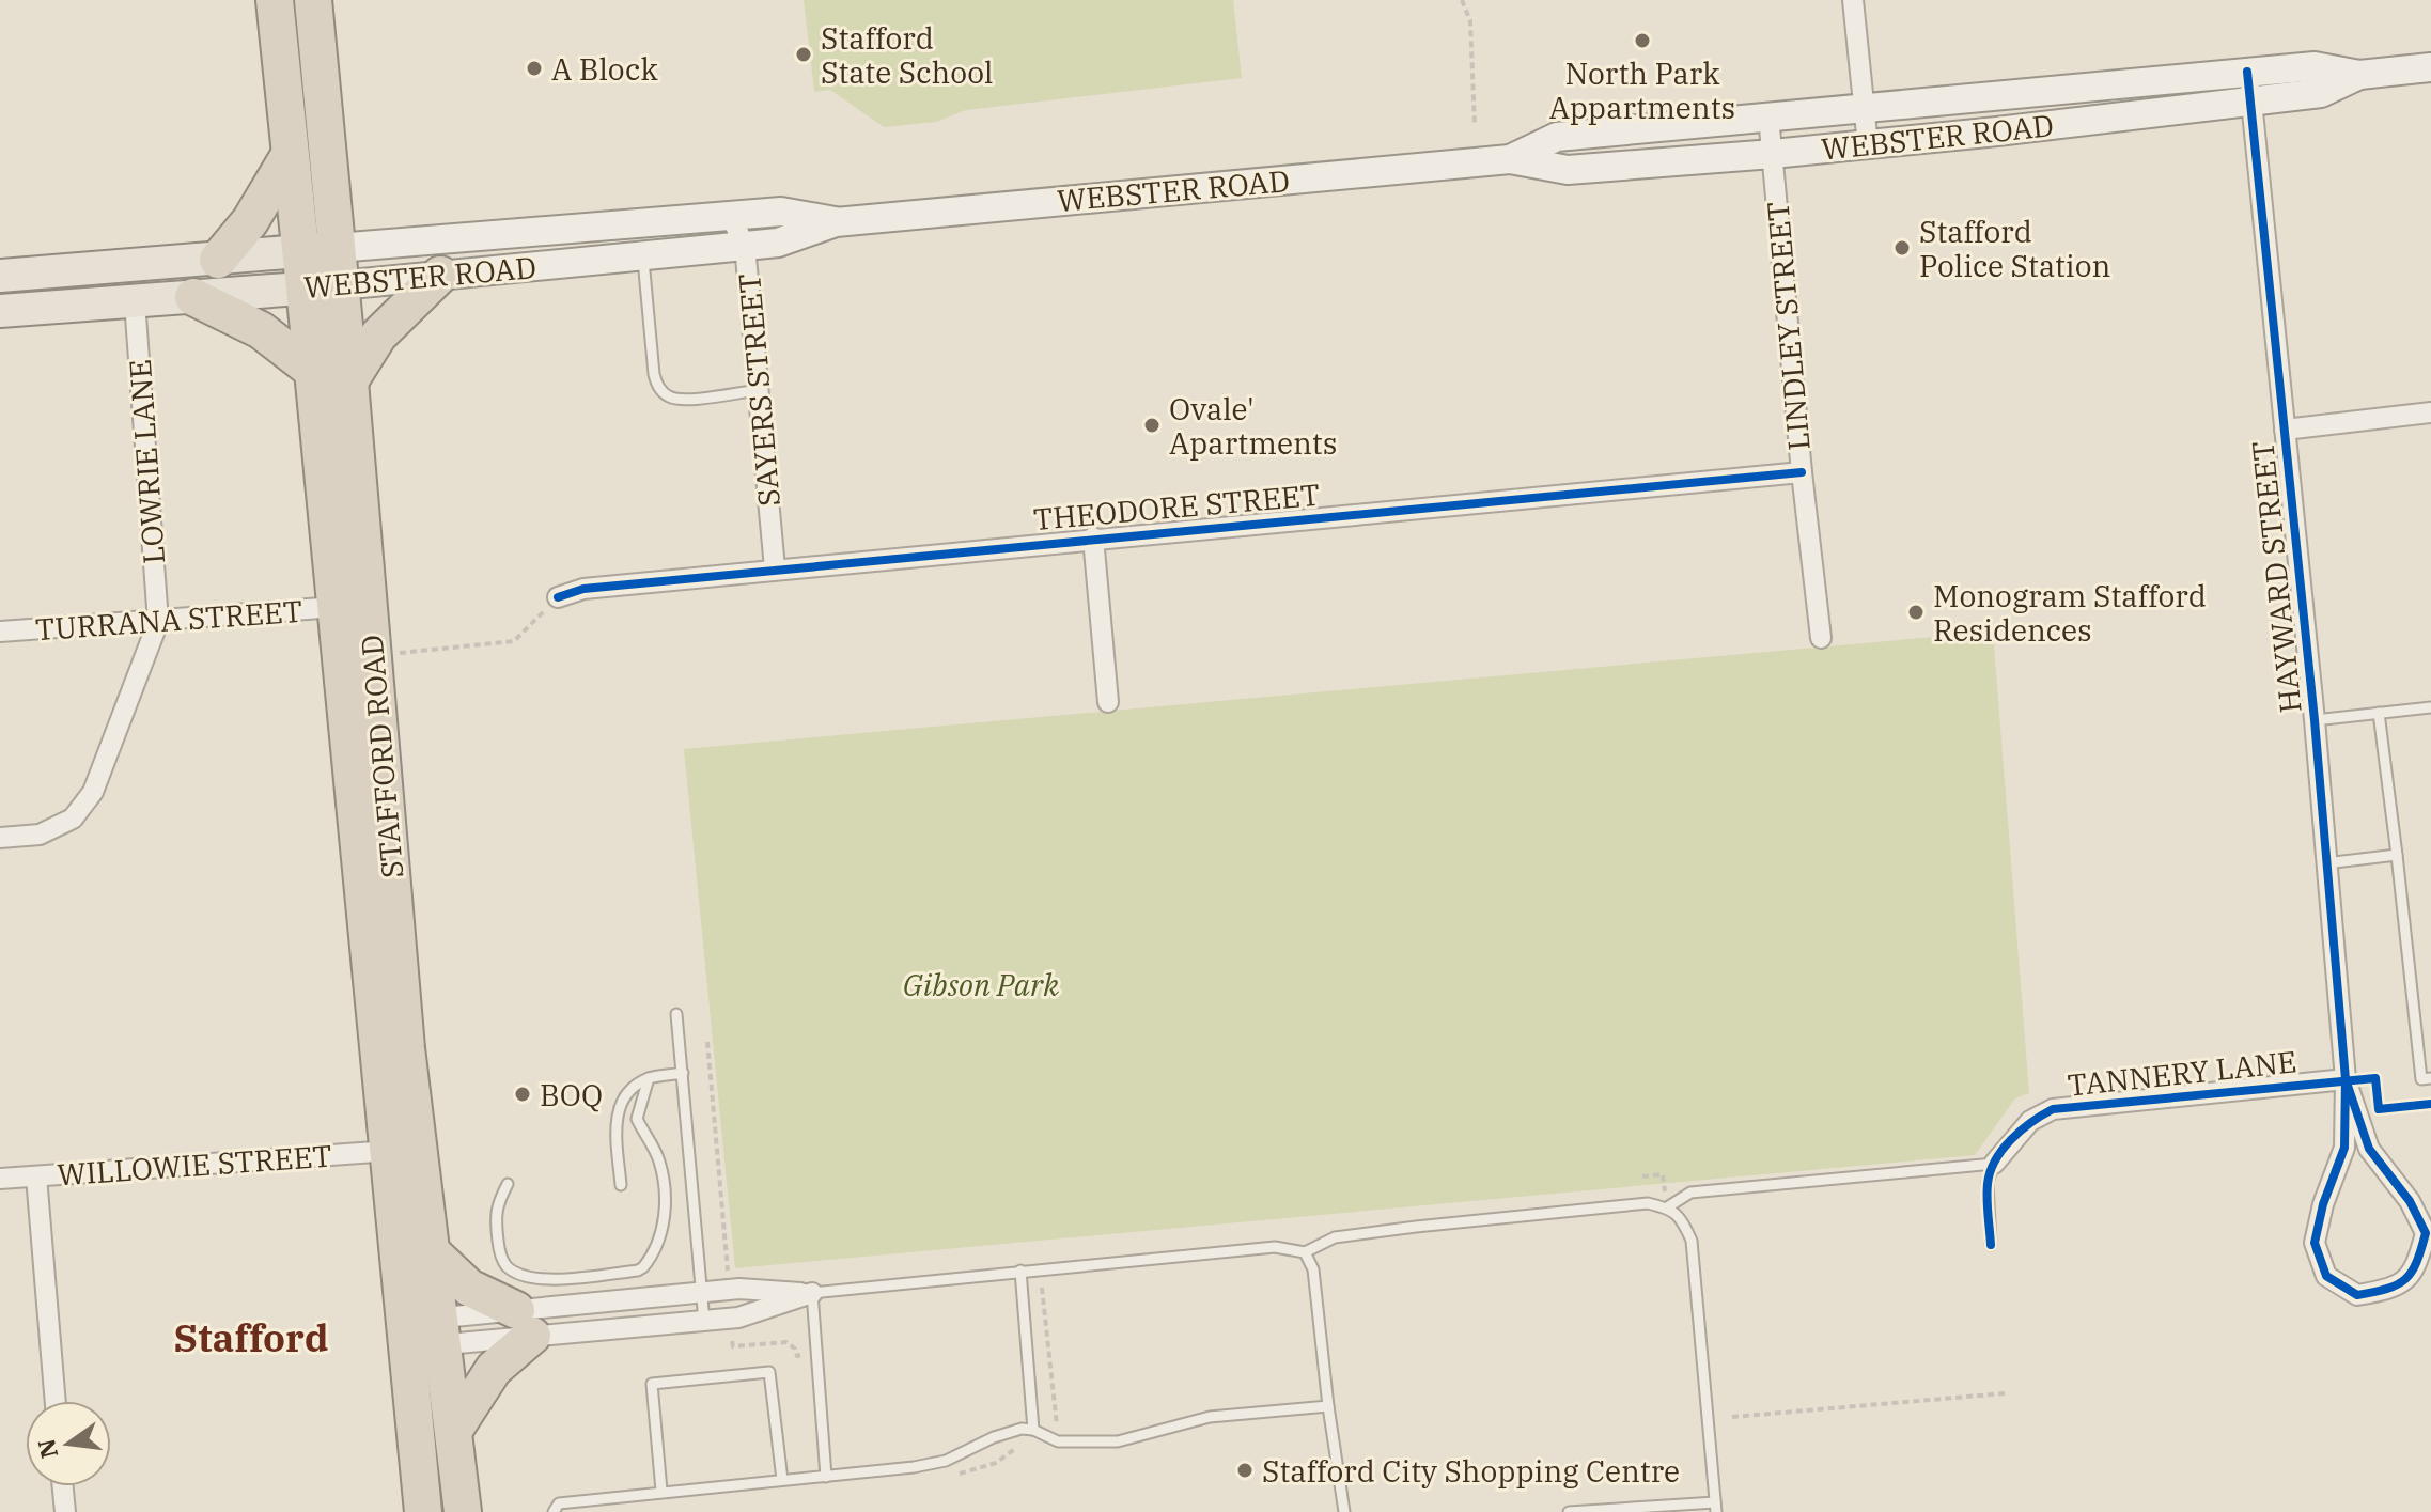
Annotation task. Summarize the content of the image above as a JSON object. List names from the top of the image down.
{
  "streets": {
    "highway": ["STAFFORD ROAD"],
    "main road": ["WEBSTER ROAD"],
    "street": [
      "LINDLEY STREET",
      "SAYERS STREET",
      "LOWRIE LANE",
      "THEODORE STREET",
      "HAYWARD STREET",
      "TURRANA STREET",
      "TANNERY LANE",
      "WILLOWIE STREET"
    ]
  },
  "crossings": [
    ["WEBSTER ROAD", "LINDLEY STREET"],
    ["WEBSTER ROAD", "SAYERS STREET"],
    ["WEBSTER ROAD", "LOWRIE LANE"],
    ["WEBSTER ROAD", "HAYWARD STREET"],
    ["WEBSTER ROAD", "STAFFORD ROAD"],
    ["LINDLEY STREET", "THEODORE STREET"],
    ["SAYERS STREET", "THEODORE STREET"],
    ["LOWRIE LANE", "TURRANA STREET"],
    ["HAYWARD STREET", "TANNERY LANE"],
    ["TURRANA STREET", "STAFFORD ROAD"],
    ["STAFFORD ROAD", "WILLOWIE STREET"]
  ],
  "districts": ["Stafford"],
  "parks": ["Gibson Park"],
  "places": [
    "North Park Appartments",
    "Stafford State School",
    "A Block",
    "Stafford Police Station",
    "Ovale' Apartments",
    "Monogram Stafford Residences",
    "BOQ",
    "Stafford City Shopping Centre"
  ],
  "north": "left"
}
